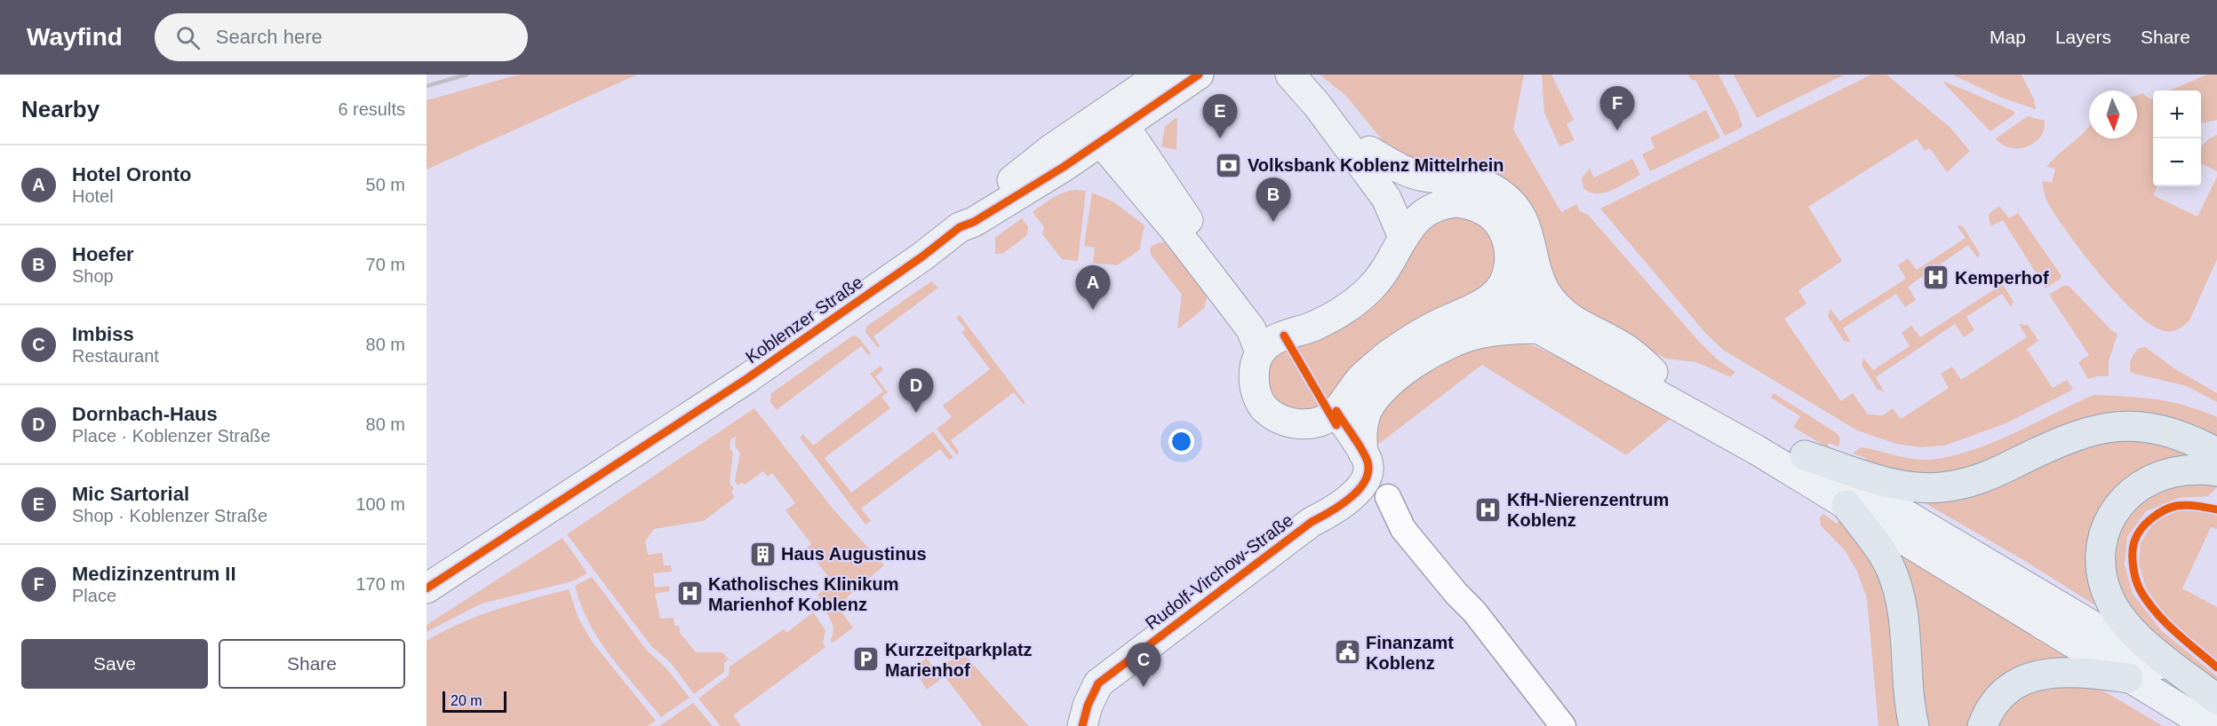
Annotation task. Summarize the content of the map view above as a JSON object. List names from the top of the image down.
{
  "streets": {
    "main road": ["Koblenzer Straße", "Rudolf-Virchow-Straße"]
  },
  "places": {
    "bank": ["Volksbank Koblenz Mittelrhein"],
    "hospital": ["Kemperhof", "KfH-Nierenzentrum Koblenz", "Katholisches Klinikum Marienhof Koblenz"],
    "building": ["Haus Augustinus"],
    "public building": ["Finanzamt Koblenz"],
    "parking": ["Kurzzeitparkplatz Marienhof"]
  },
  "scale_bar": "20 m",
  "north": "bottom",
  "page": {
    "header": "Wayfind",
    "search": "Search here",
    "nav": ["Map", "Layers", "Share"],
    "heading": ["Nearby", "6 results"],
    "pins": [
      "F",
      "E",
      "B",
      "A",
      "D",
      "C"
    ],
    "map_buttons": ["+", "−"],
    "list": [
      {
        "mark": "A",
        "name": "Hotel Oronto",
        "note": "Hotel",
        "value": "50 m"
      },
      {
        "mark": "B",
        "name": "Hoefer",
        "note": "Shop",
        "value": "70 m"
      },
      {
        "mark": "C",
        "name": "Imbiss",
        "note": "Restaurant",
        "value": "80 m"
      },
      {
        "mark": "D",
        "name": "Dornbach-Haus",
        "note": "Place · Koblenzer Straße",
        "value": "80 m"
      },
      {
        "mark": "E",
        "name": "Mic Sartorial",
        "note": "Shop · Koblenzer Straße",
        "value": "100 m"
      },
      {
        "mark": "F",
        "name": "Medizinzentrum II",
        "note": "Place",
        "value": "170 m"
      }
    ],
    "buttons": ["Save", "Share"],
    "scale": "20 m"
  }
}
